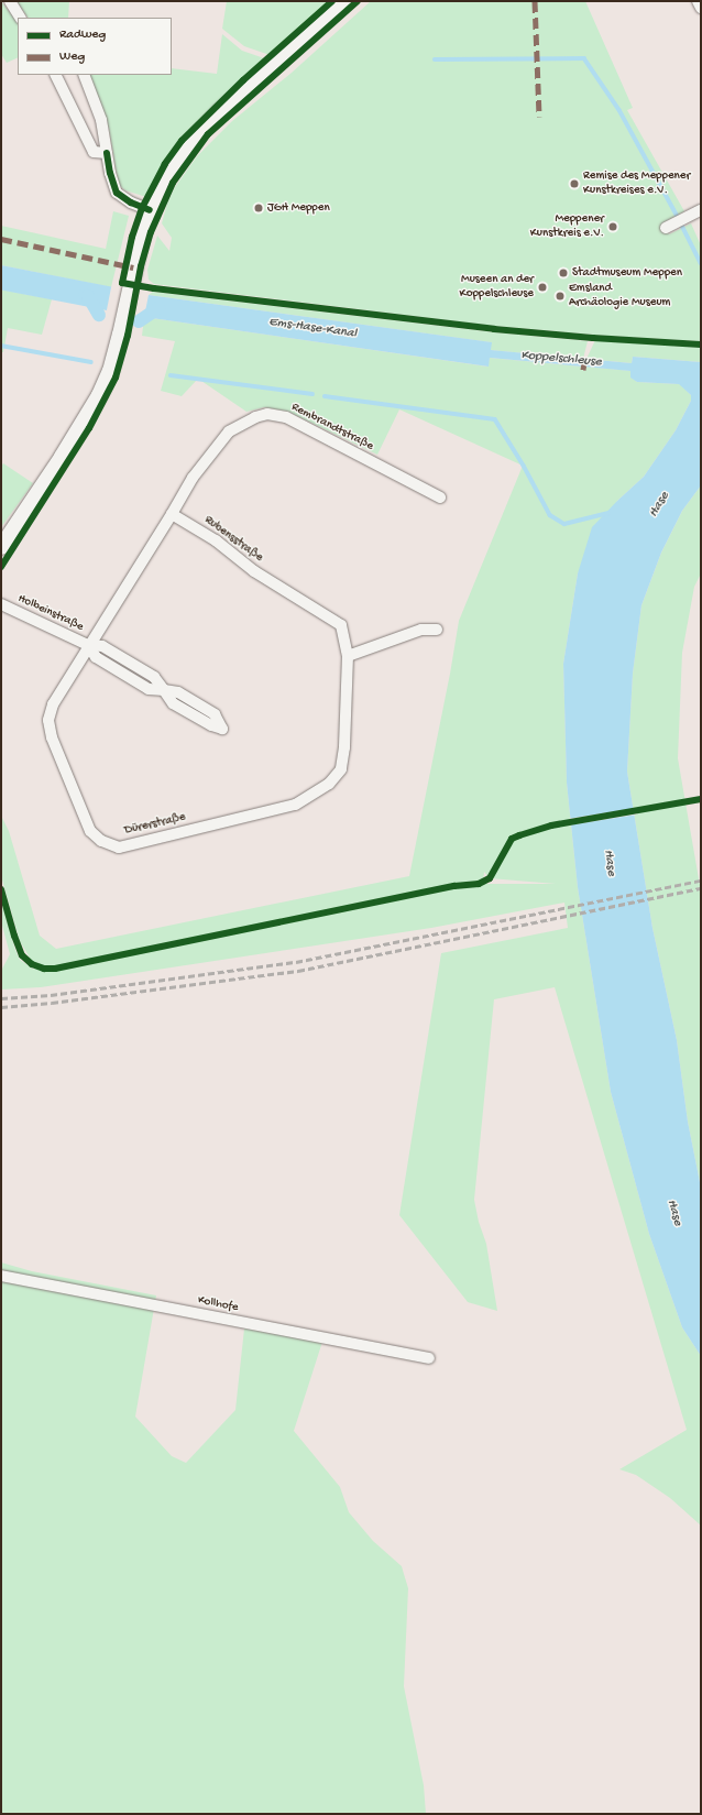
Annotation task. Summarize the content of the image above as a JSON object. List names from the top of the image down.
{
  "streets": {
    "street": [
      "Rembrandtstraße",
      "Rubensstraße",
      "Holbeinstraße",
      "Dürerstraße",
      "Kollhofe"
    ]
  },
  "crossings": [
    ["Rembrandtstraße", "Rubensstraße"],
    ["Rubensstraße", "Dürerstraße"],
    ["Holbeinstraße", "Dürerstraße"]
  ],
  "water": ["Ems-Hase-Kanal", "Koppelschleuse", "Hase"],
  "places": [
    "Remise des Meppener Kunstkreises e.V.",
    "JGH Meppen",
    "Meppener Kunstkreis e.V.",
    "Stadtmuseum Meppen",
    "Museen an der Koppelschleuse",
    "Emsland Archäologie Museum"
  ],
  "legend": ["Radweg", "Weg"]
}
